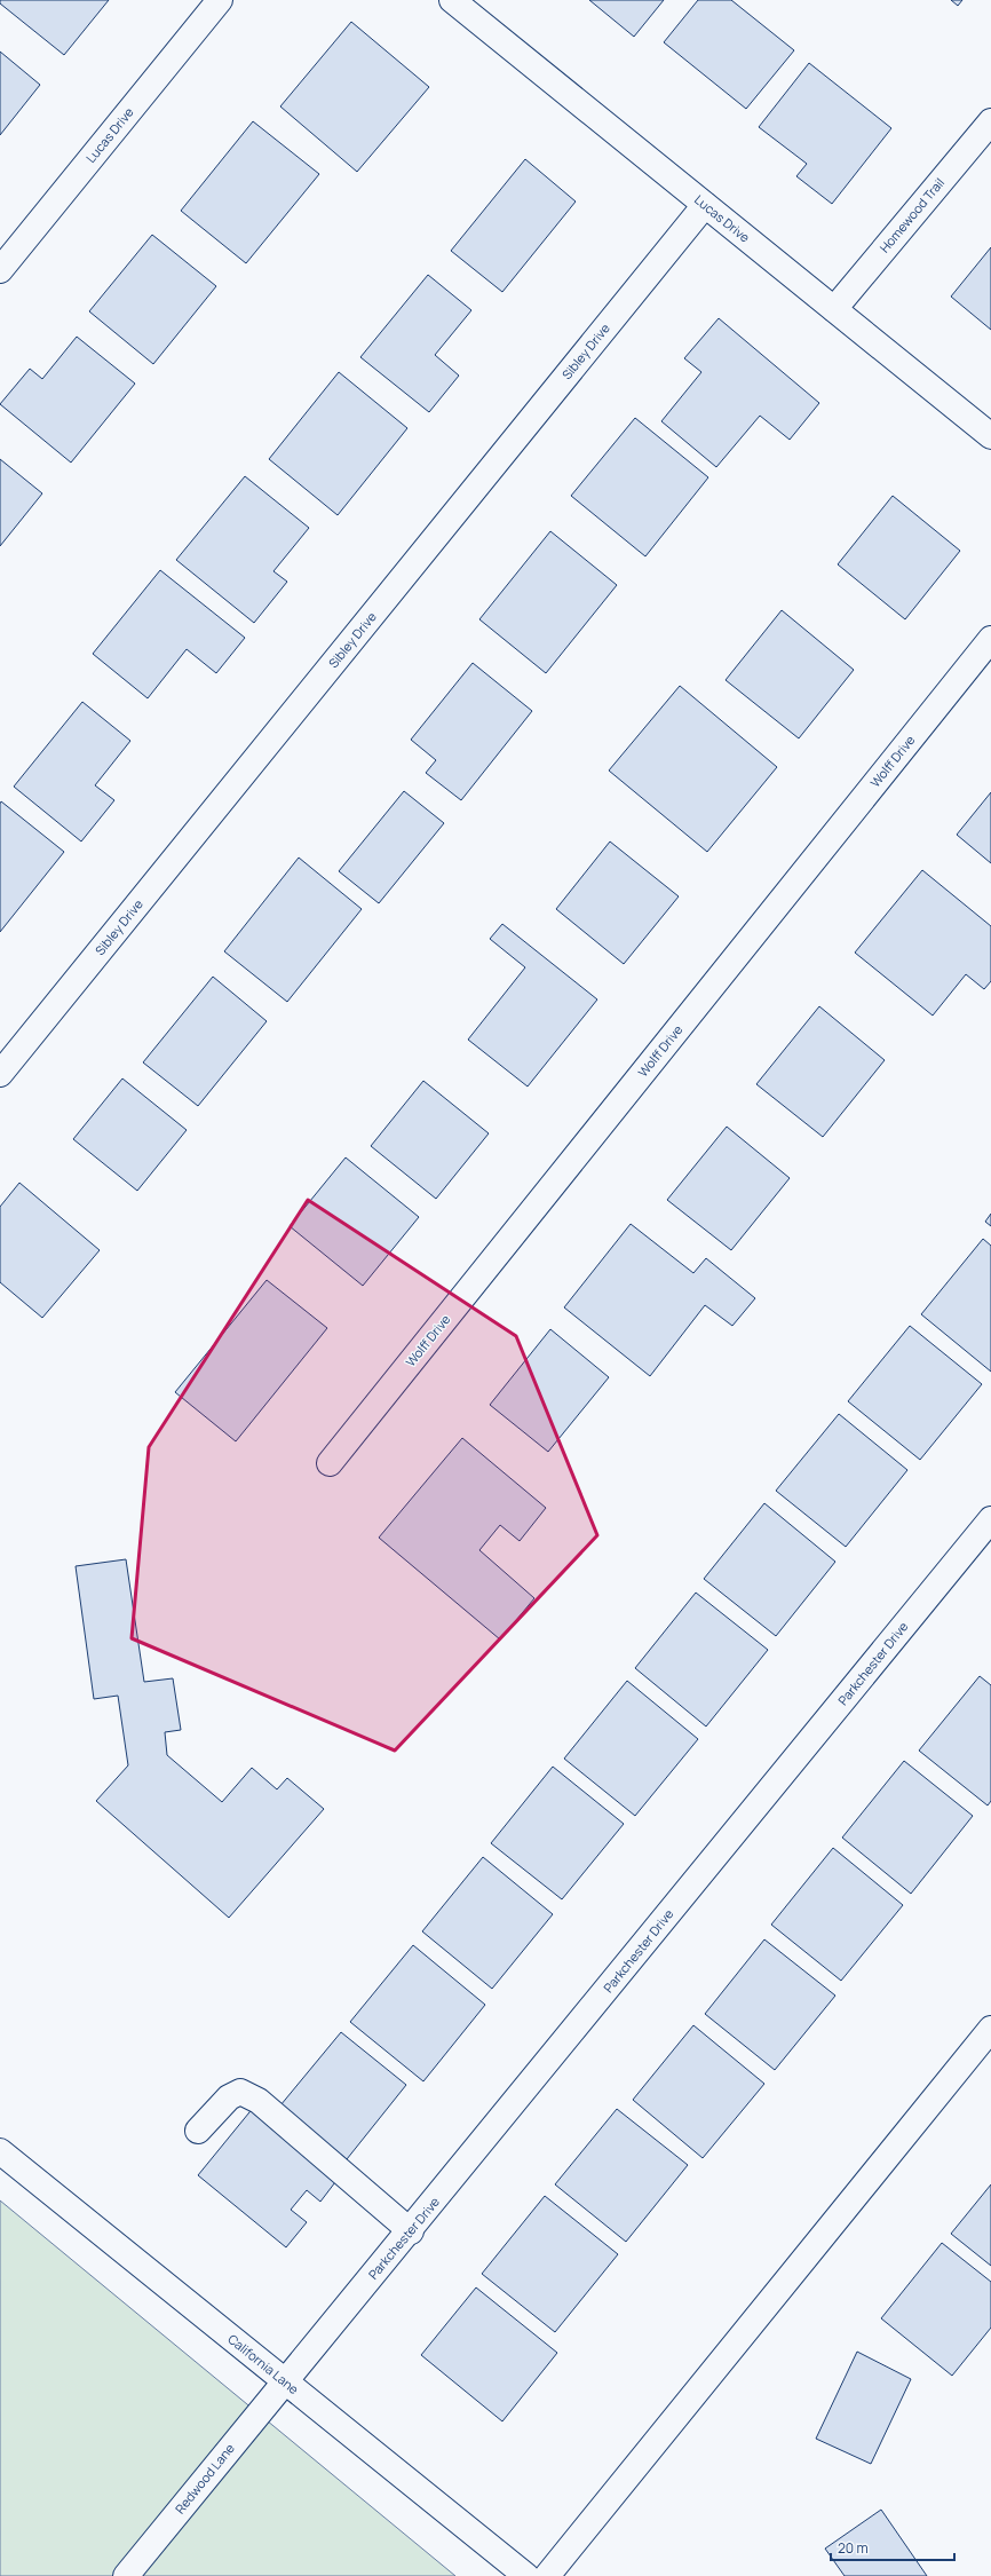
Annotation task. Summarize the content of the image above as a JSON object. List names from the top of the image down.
{
  "streets": {
    "street": [
      "Lucas Drive",
      "Homewood Trail",
      "Sibley Drive",
      "Wolff Drive",
      "Parkchester Drive",
      "California Lane",
      "Redwood Lane"
    ]
  },
  "crossings": [
    ["Lucas Drive", "Homewood Trail"],
    ["Lucas Drive", "Sibley Drive"],
    ["Parkchester Drive", "California Lane"],
    ["Parkchester Drive", "Redwood Lane"],
    ["California Lane", "Redwood Lane"]
  ],
  "scale_bar": "20 m"
}
